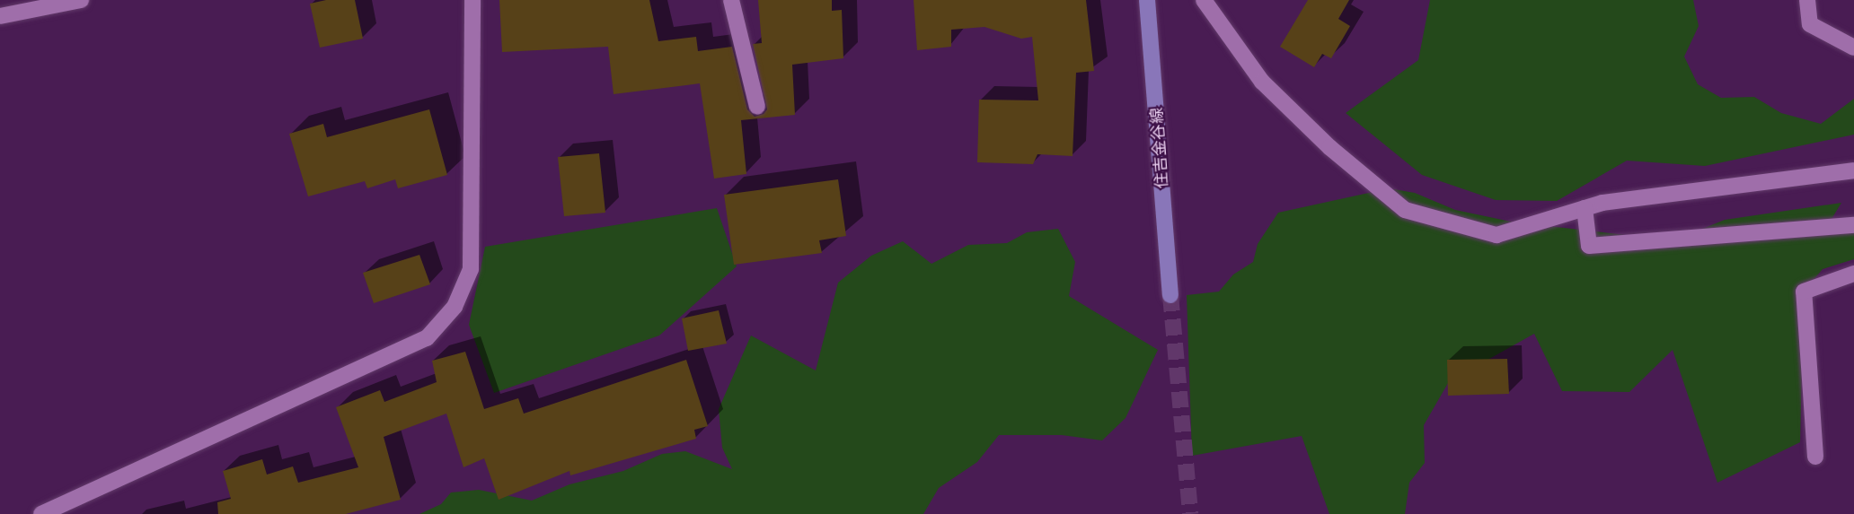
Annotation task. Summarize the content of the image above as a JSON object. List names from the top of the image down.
{
  "streets": {
    "main road": ["住吉金谷線"]
  }
}
